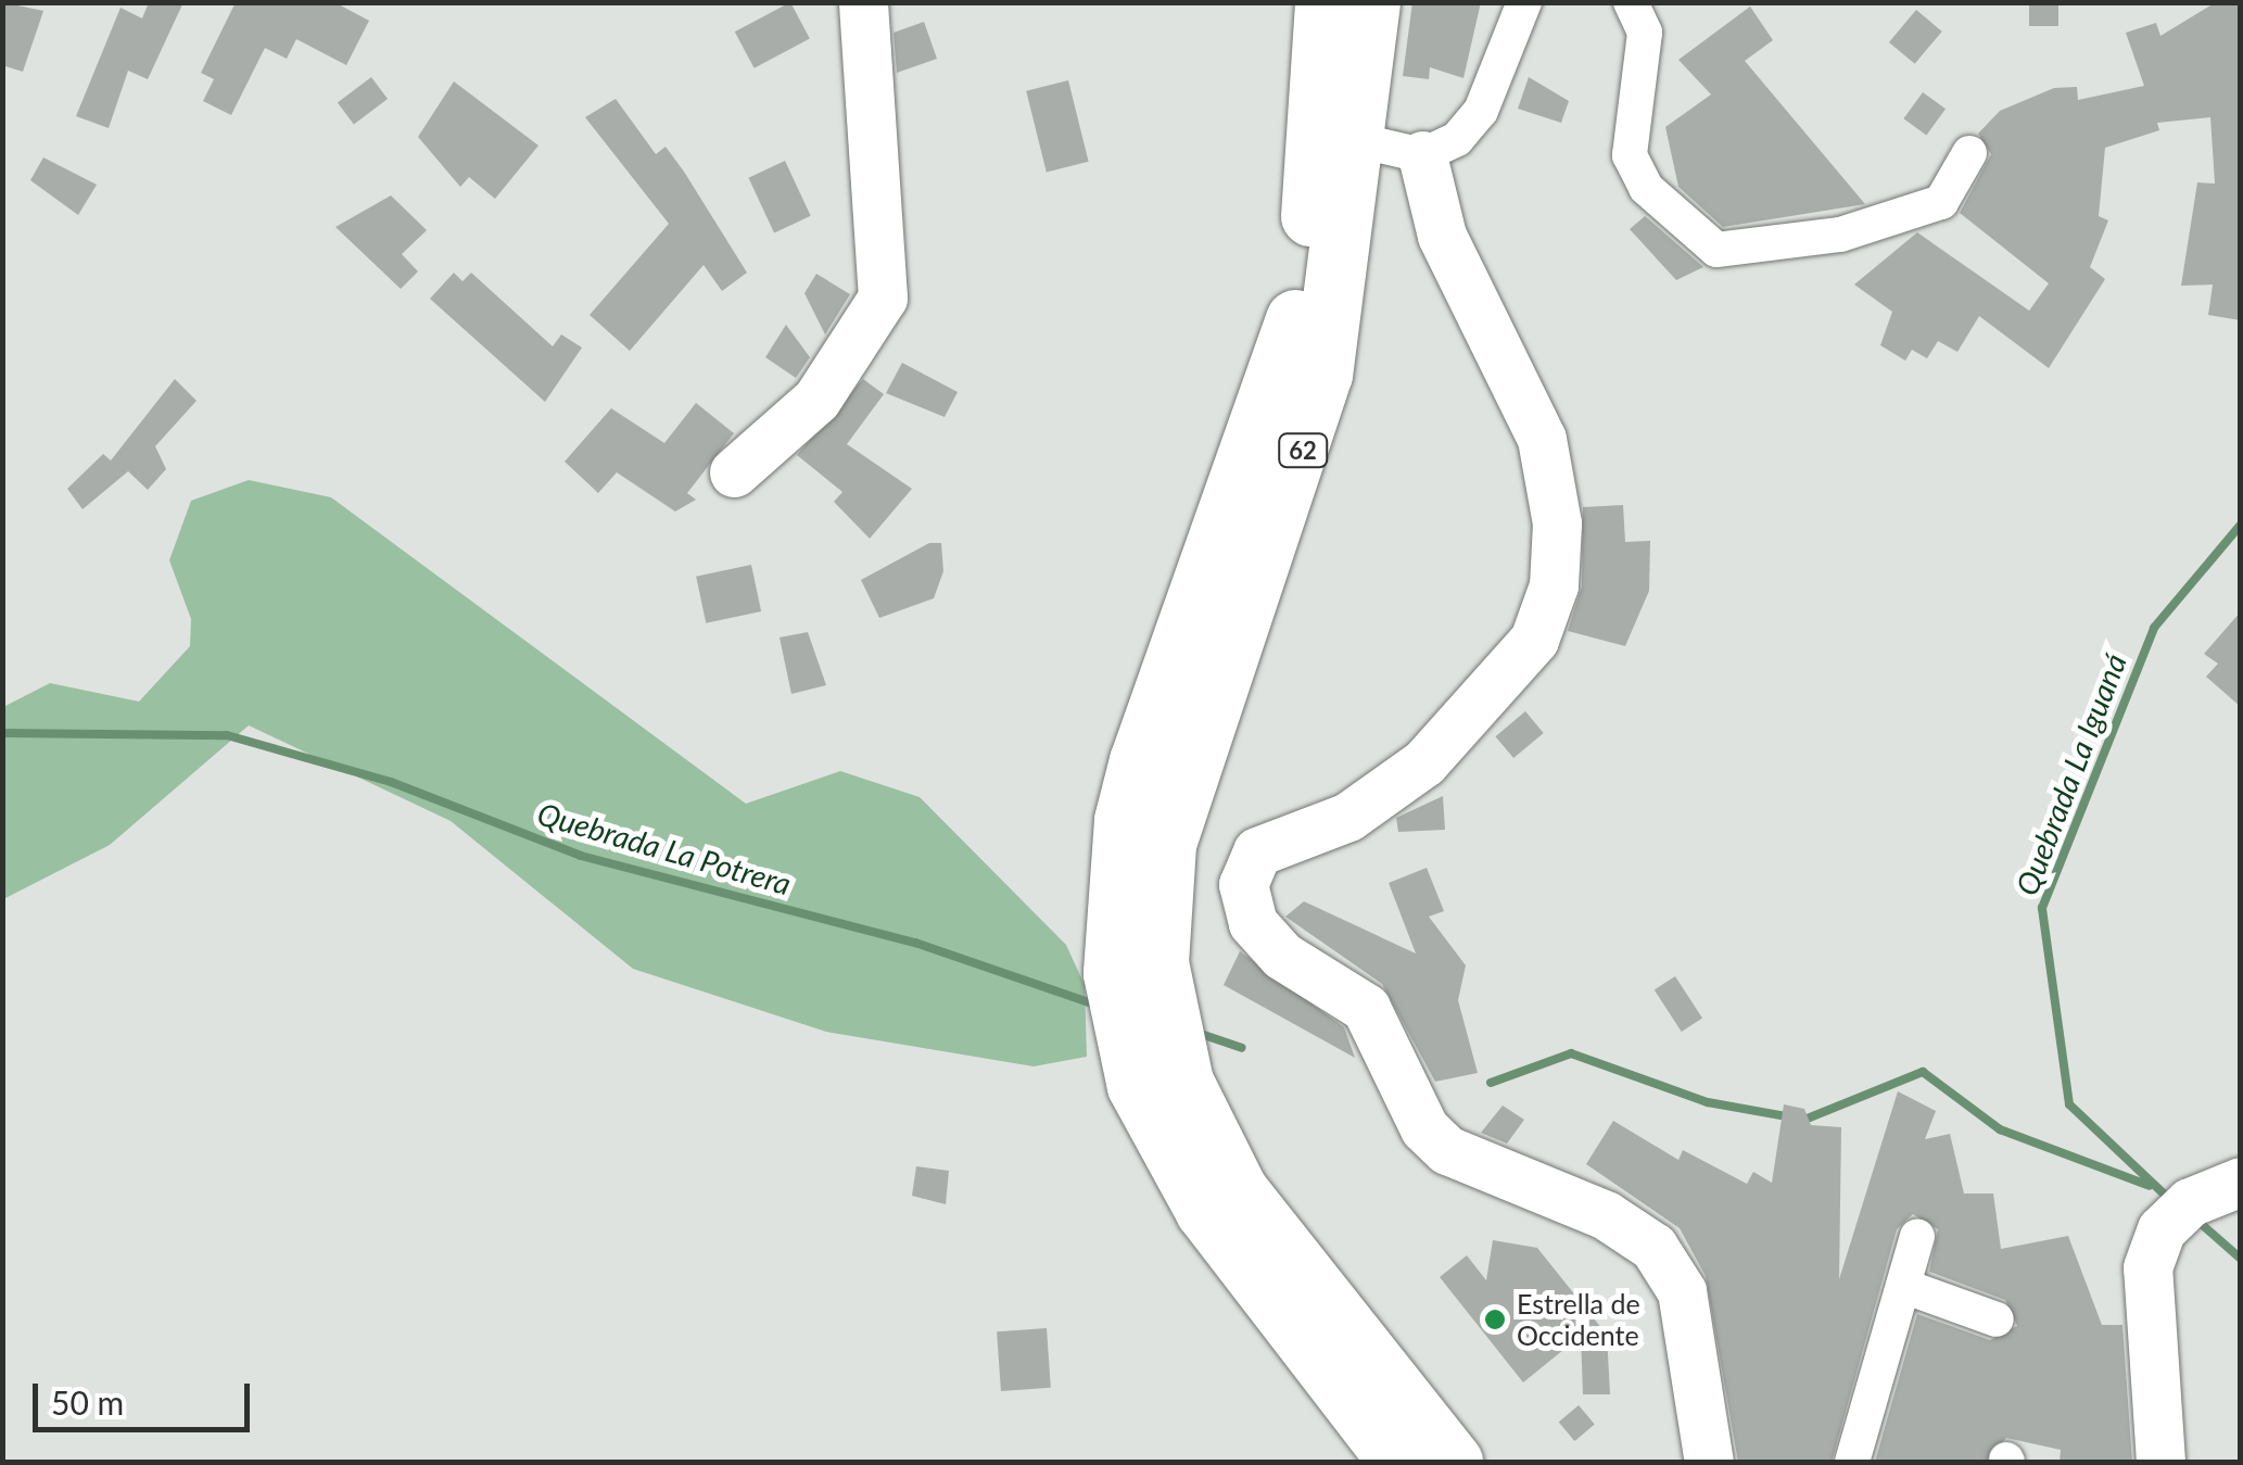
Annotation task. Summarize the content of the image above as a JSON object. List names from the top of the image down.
{
  "streets": {
    "highway": ["62"]
  },
  "water": ["Quebrada La Iguaná", "Quebrada La Potrera"],
  "places": ["Estrella de Occidente"],
  "scale_bar": "50 m"
}
